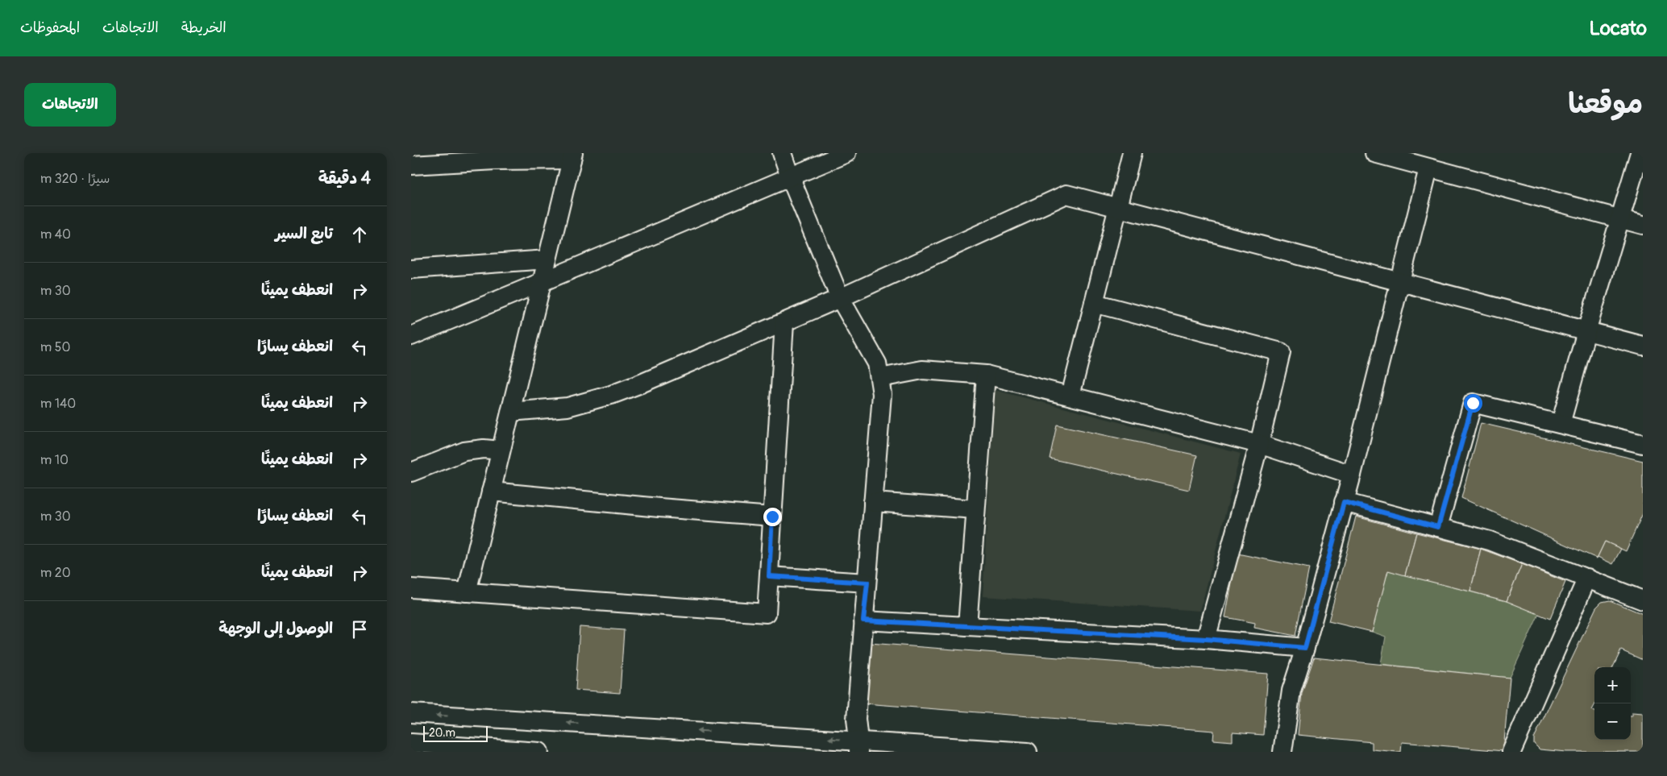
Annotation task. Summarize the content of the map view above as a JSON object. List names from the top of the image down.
{
  "scale_bar": "20 m",
  "page": {
    "header": "Locato",
    "nav": ["الخريطة", "الاتجاهات", "المحفوظات"],
    "title": "موقعنا",
    "buttons": "الاتجاهات",
    "heading": ["4 دقيقة", "سيرًا · 320 m"],
    "list": [
      ["تابع السير", "40 m"],
      ["انعطف يمينًا", "30 m"],
      ["انعطف يسارًا", "50 m"],
      ["انعطف يمينًا", "140 m"],
      ["انعطف يمينًا", "10 m"],
      ["انعطف يسارًا", "30 m"],
      ["انعطف يمينًا", "20 m"],
      "الوصول إلى الوجهة"
    ],
    "map_buttons": ["+", "−"],
    "scale": "20 m"
  }
}
